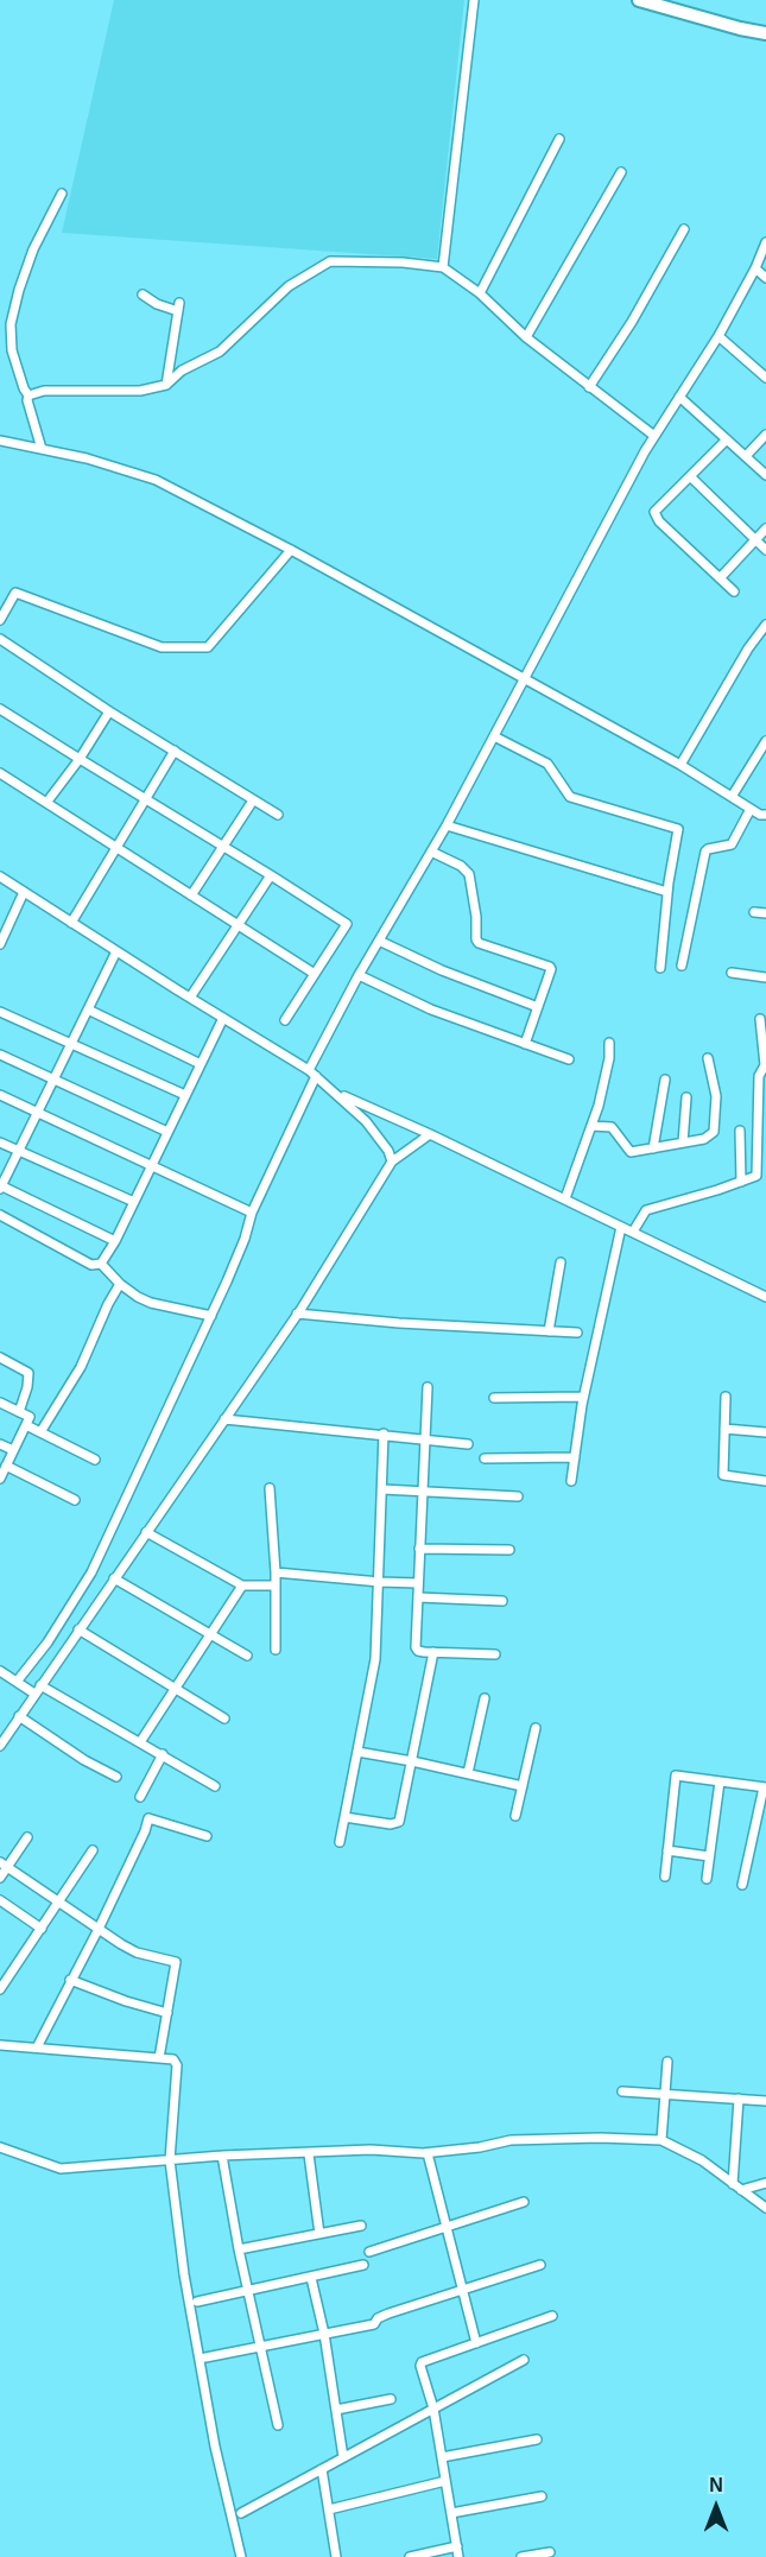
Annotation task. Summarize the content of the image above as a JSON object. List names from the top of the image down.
{
  "north": "top"
}
